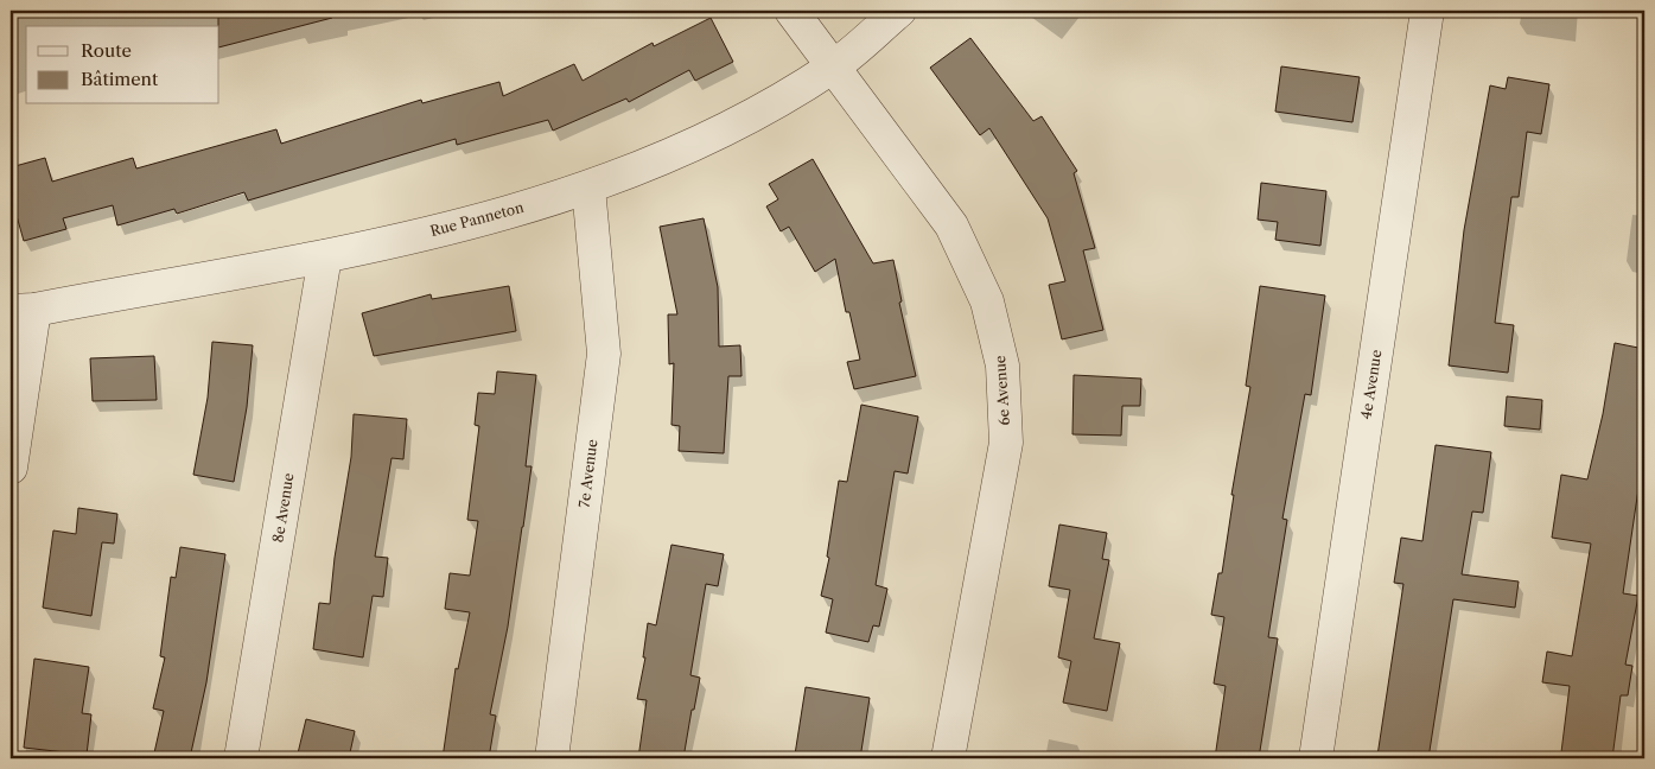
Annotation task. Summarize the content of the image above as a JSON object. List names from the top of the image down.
{
  "streets": {
    "street": [
      "Rue Panneton",
      "4e Avenue",
      "6e Avenue",
      "7e Avenue",
      "8e Avenue"
    ]
  },
  "crossings": [
    ["Rue Panneton", "6e Avenue"],
    ["Rue Panneton", "7e Avenue"],
    ["Rue Panneton", "8e Avenue"]
  ],
  "legend": ["Route", "Bâtiment"]
}
